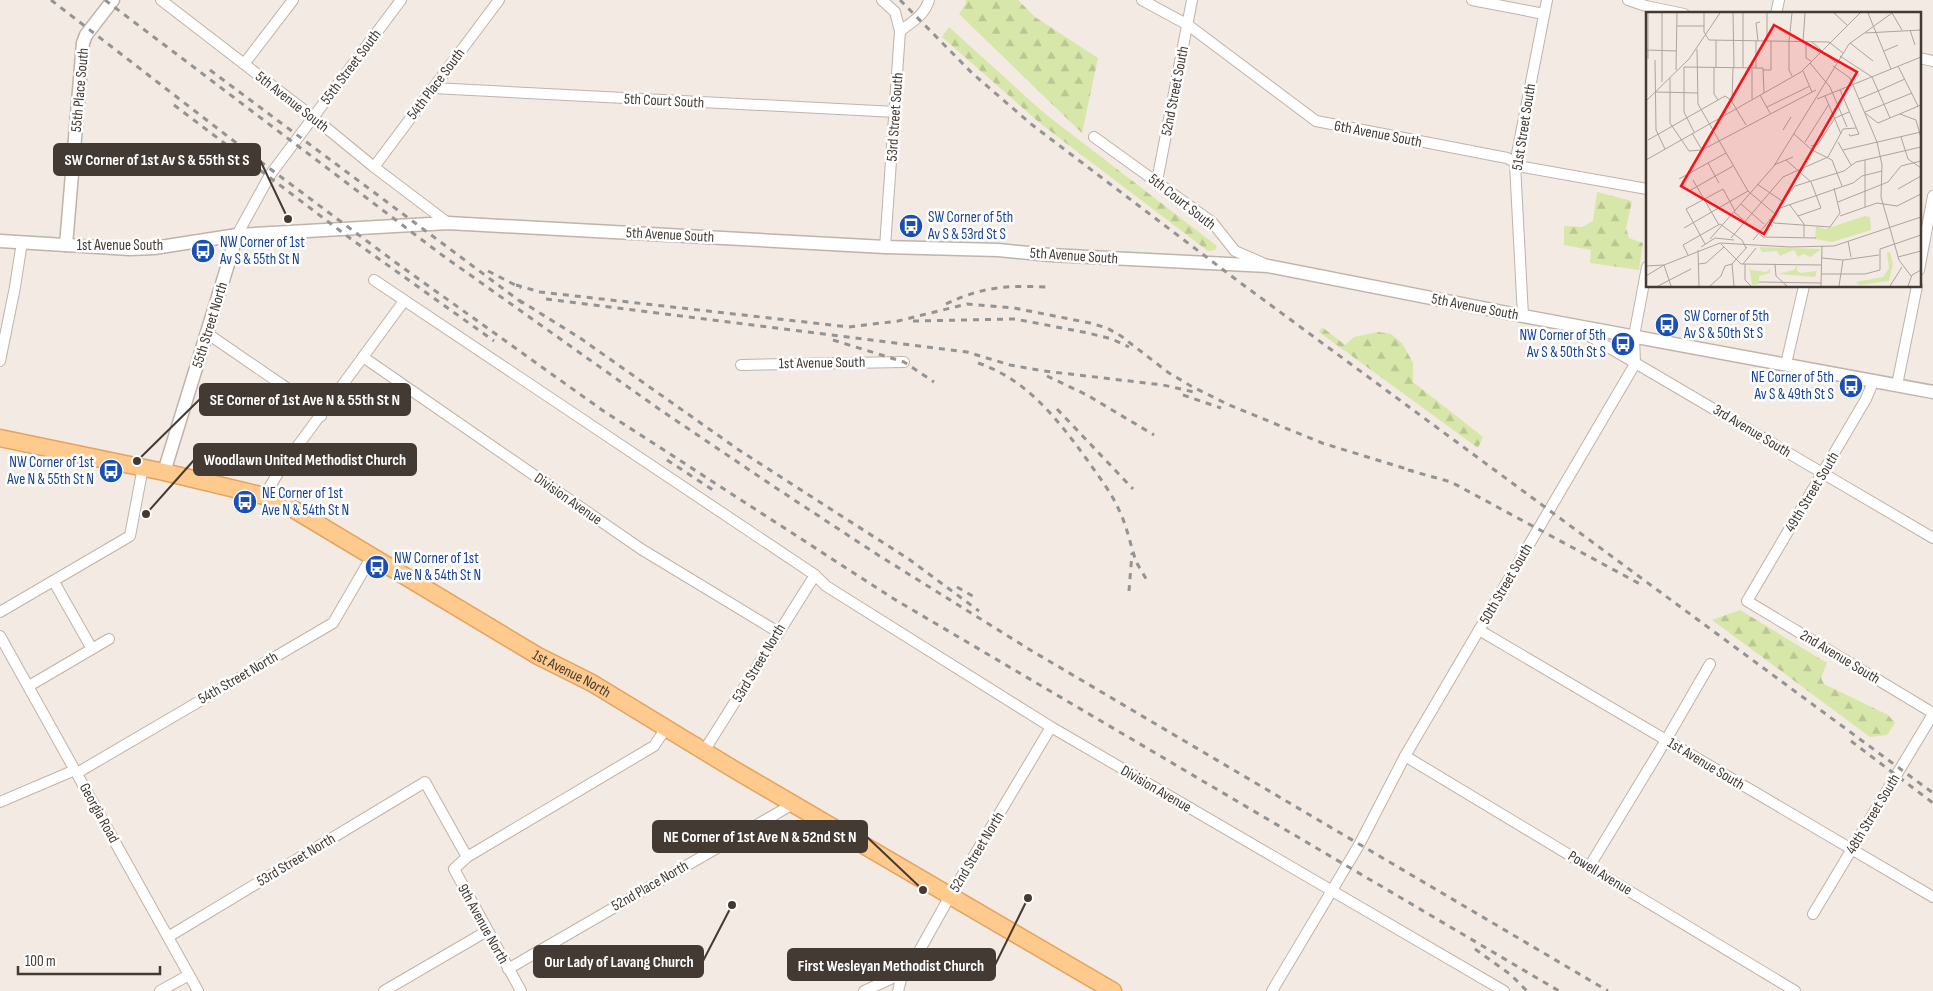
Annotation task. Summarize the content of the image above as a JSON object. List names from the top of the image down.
{
  "streets": {
    "main road": ["1st Avenue North"],
    "street": [
      "55th Street South",
      "54th Place South",
      "55th Place South",
      "52nd Street South",
      "5th Court South",
      "5th Avenue South",
      "53rd Street South",
      "51st Street South",
      "6th Avenue South",
      "1st Avenue South",
      "55th Street North",
      "3rd Avenue South",
      "49th Street South",
      "Division Avenue",
      "50th Street South",
      "2nd Avenue South",
      "53rd Street North",
      "54th Street North",
      "Georgia Road",
      "48th Street South",
      "52nd Street North",
      "Powell Avenue",
      "52nd Place North",
      "9th Avenue North"
    ]
  },
  "crossings": [
    ["55th Street South", "5th Avenue South"],
    ["55th Street South", "1st Avenue South"],
    ["55th Street South", "55th Street North"],
    ["54th Place South", "5th Court South"],
    ["54th Place South", "5th Avenue South"],
    ["55th Place South", "1st Avenue South"],
    ["52nd Street South", "5th Court South"],
    ["52nd Street South", "6th Avenue South"],
    ["5th Court South", "5th Avenue South"],
    ["5th Court South", "53rd Street South"],
    ["5th Avenue South", "53rd Street South"],
    ["5th Avenue South", "51st Street South"],
    ["5th Avenue South", "1st Avenue South"],
    ["5th Avenue South", "3rd Avenue South"],
    ["5th Avenue South", "49th Street South"],
    ["51st Street South", "6th Avenue South"],
    ["1st Avenue South", "55th Street North"],
    ["1st Avenue South", "50th Street South"],
    ["1st Avenue South", "48th Street South"],
    ["55th Street North", "1st Avenue North"],
    ["3rd Avenue South", "49th Street South"],
    ["3rd Avenue South", "50th Street South"],
    ["49th Street South", "2nd Avenue South"],
    ["Division Avenue", "50th Street South"],
    ["Division Avenue", "53rd Street North"],
    ["Division Avenue", "52nd Street North"],
    ["50th Street South", "Powell Avenue"],
    ["2nd Avenue South", "48th Street South"],
    ["53rd Street North", "1st Avenue North"],
    ["53rd Street North", "Georgia Road"],
    ["53rd Street North", "9th Avenue North"],
    ["1st Avenue North", "54th Street North"],
    ["1st Avenue North", "52nd Street North"],
    ["1st Avenue North", "52nd Place North"],
    ["54th Street North", "Georgia Road"],
    ["52nd Place North", "9th Avenue North"]
  ],
  "places": {
    "other": [
      "SW Corner of 1st Av S & 55th St S",
      "SE Corner of 1st Ave N & 55th St N",
      "Woodlawn United Methodist Church",
      "NE Corner of 1st Ave N & 52nd St N",
      "First Wesleyan Methodist Church",
      "Our Lady of Lavang Church"
    ],
    "bus stop": [
      "SW Corner of 5th Av S & 53rd St S",
      "NW Corner of 1st Av S & 55th St N",
      "SW Corner of 5th Av S & 50th St S",
      "NW Corner of 5th Av S & 50th St S",
      "NE Corner of 5th Av S & 49th St S",
      "NW Corner of 1st Ave N & 55th St N",
      "NE Corner of 1st Ave N & 54th St N",
      "NW Corner of 1st Ave N & 54th St N"
    ]
  },
  "scale_bar": "100 m"
}
